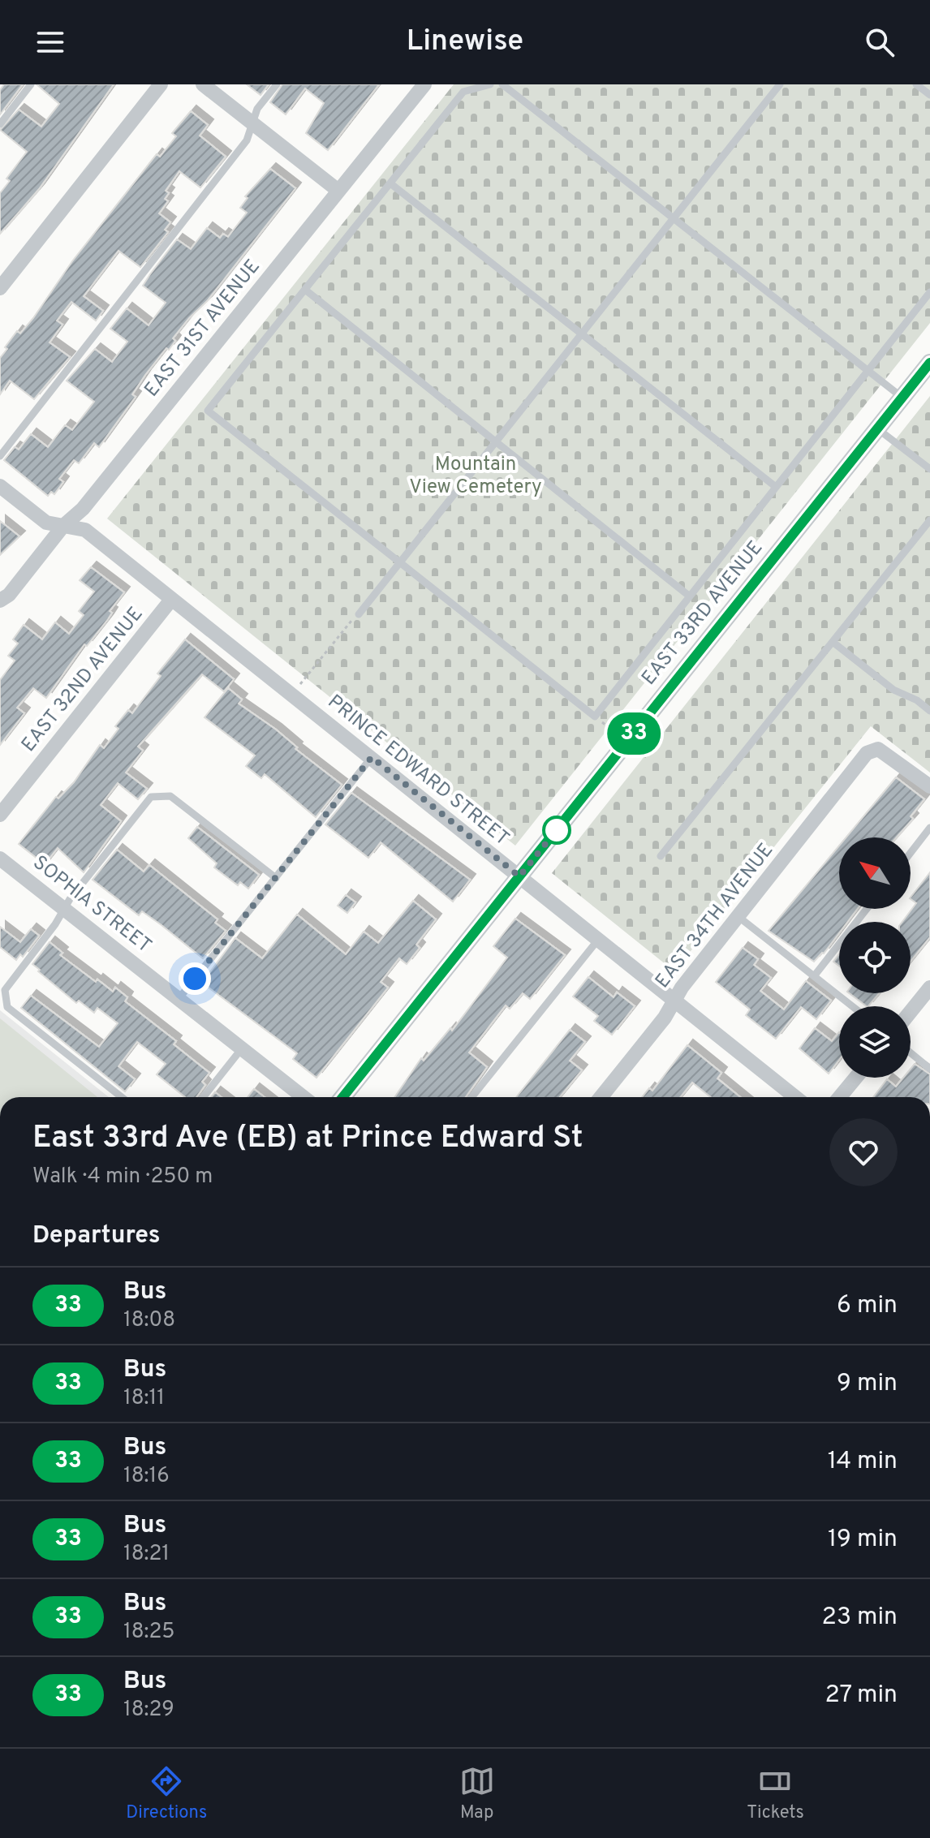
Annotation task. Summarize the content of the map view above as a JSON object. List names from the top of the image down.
{
  "streets": {
    "street": [
      "EAST 31ST AVENUE",
      "EAST 33RD AVENUE",
      "EAST 32ND AVENUE",
      "PRINCE EDWARD STREET",
      "SOPHIA STREET",
      "EAST 34TH AVENUE"
    ]
  },
  "crossings": [
    ["EAST 31ST AVENUE", "PRINCE EDWARD STREET"],
    ["EAST 33RD AVENUE", "PRINCE EDWARD STREET"],
    ["EAST 32ND AVENUE", "PRINCE EDWARD STREET"],
    ["PRINCE EDWARD STREET", "EAST 34TH AVENUE"]
  ],
  "parks": ["Mountain View Cemetery"],
  "lines": ["bus line 33"],
  "north": "top left",
  "page": {
    "header": "Linewise",
    "on_map": "33",
    "heading": [
      ["East 33rd Ave (EB) at Prince Edward St", "Walk · 4 min · 250 m"],
      "Departures"
    ],
    "list": [
      {
        "mark": "33",
        "name": "Bus",
        "note": "18:08",
        "value": "6 min"
      },
      {
        "mark": "33",
        "name": "Bus",
        "note": "18:11",
        "value": "9 min"
      },
      {
        "mark": "33",
        "name": "Bus",
        "note": "18:16",
        "value": "14 min"
      },
      {
        "mark": "33",
        "name": "Bus",
        "note": "18:21",
        "value": "19 min"
      },
      {
        "mark": "33",
        "name": "Bus",
        "note": "18:25",
        "value": "23 min"
      },
      {
        "mark": "33",
        "name": "Bus",
        "note": "18:29",
        "value": "27 min"
      }
    ],
    "tabs": ["Directions", "Map", "Tickets"]
  }
}
